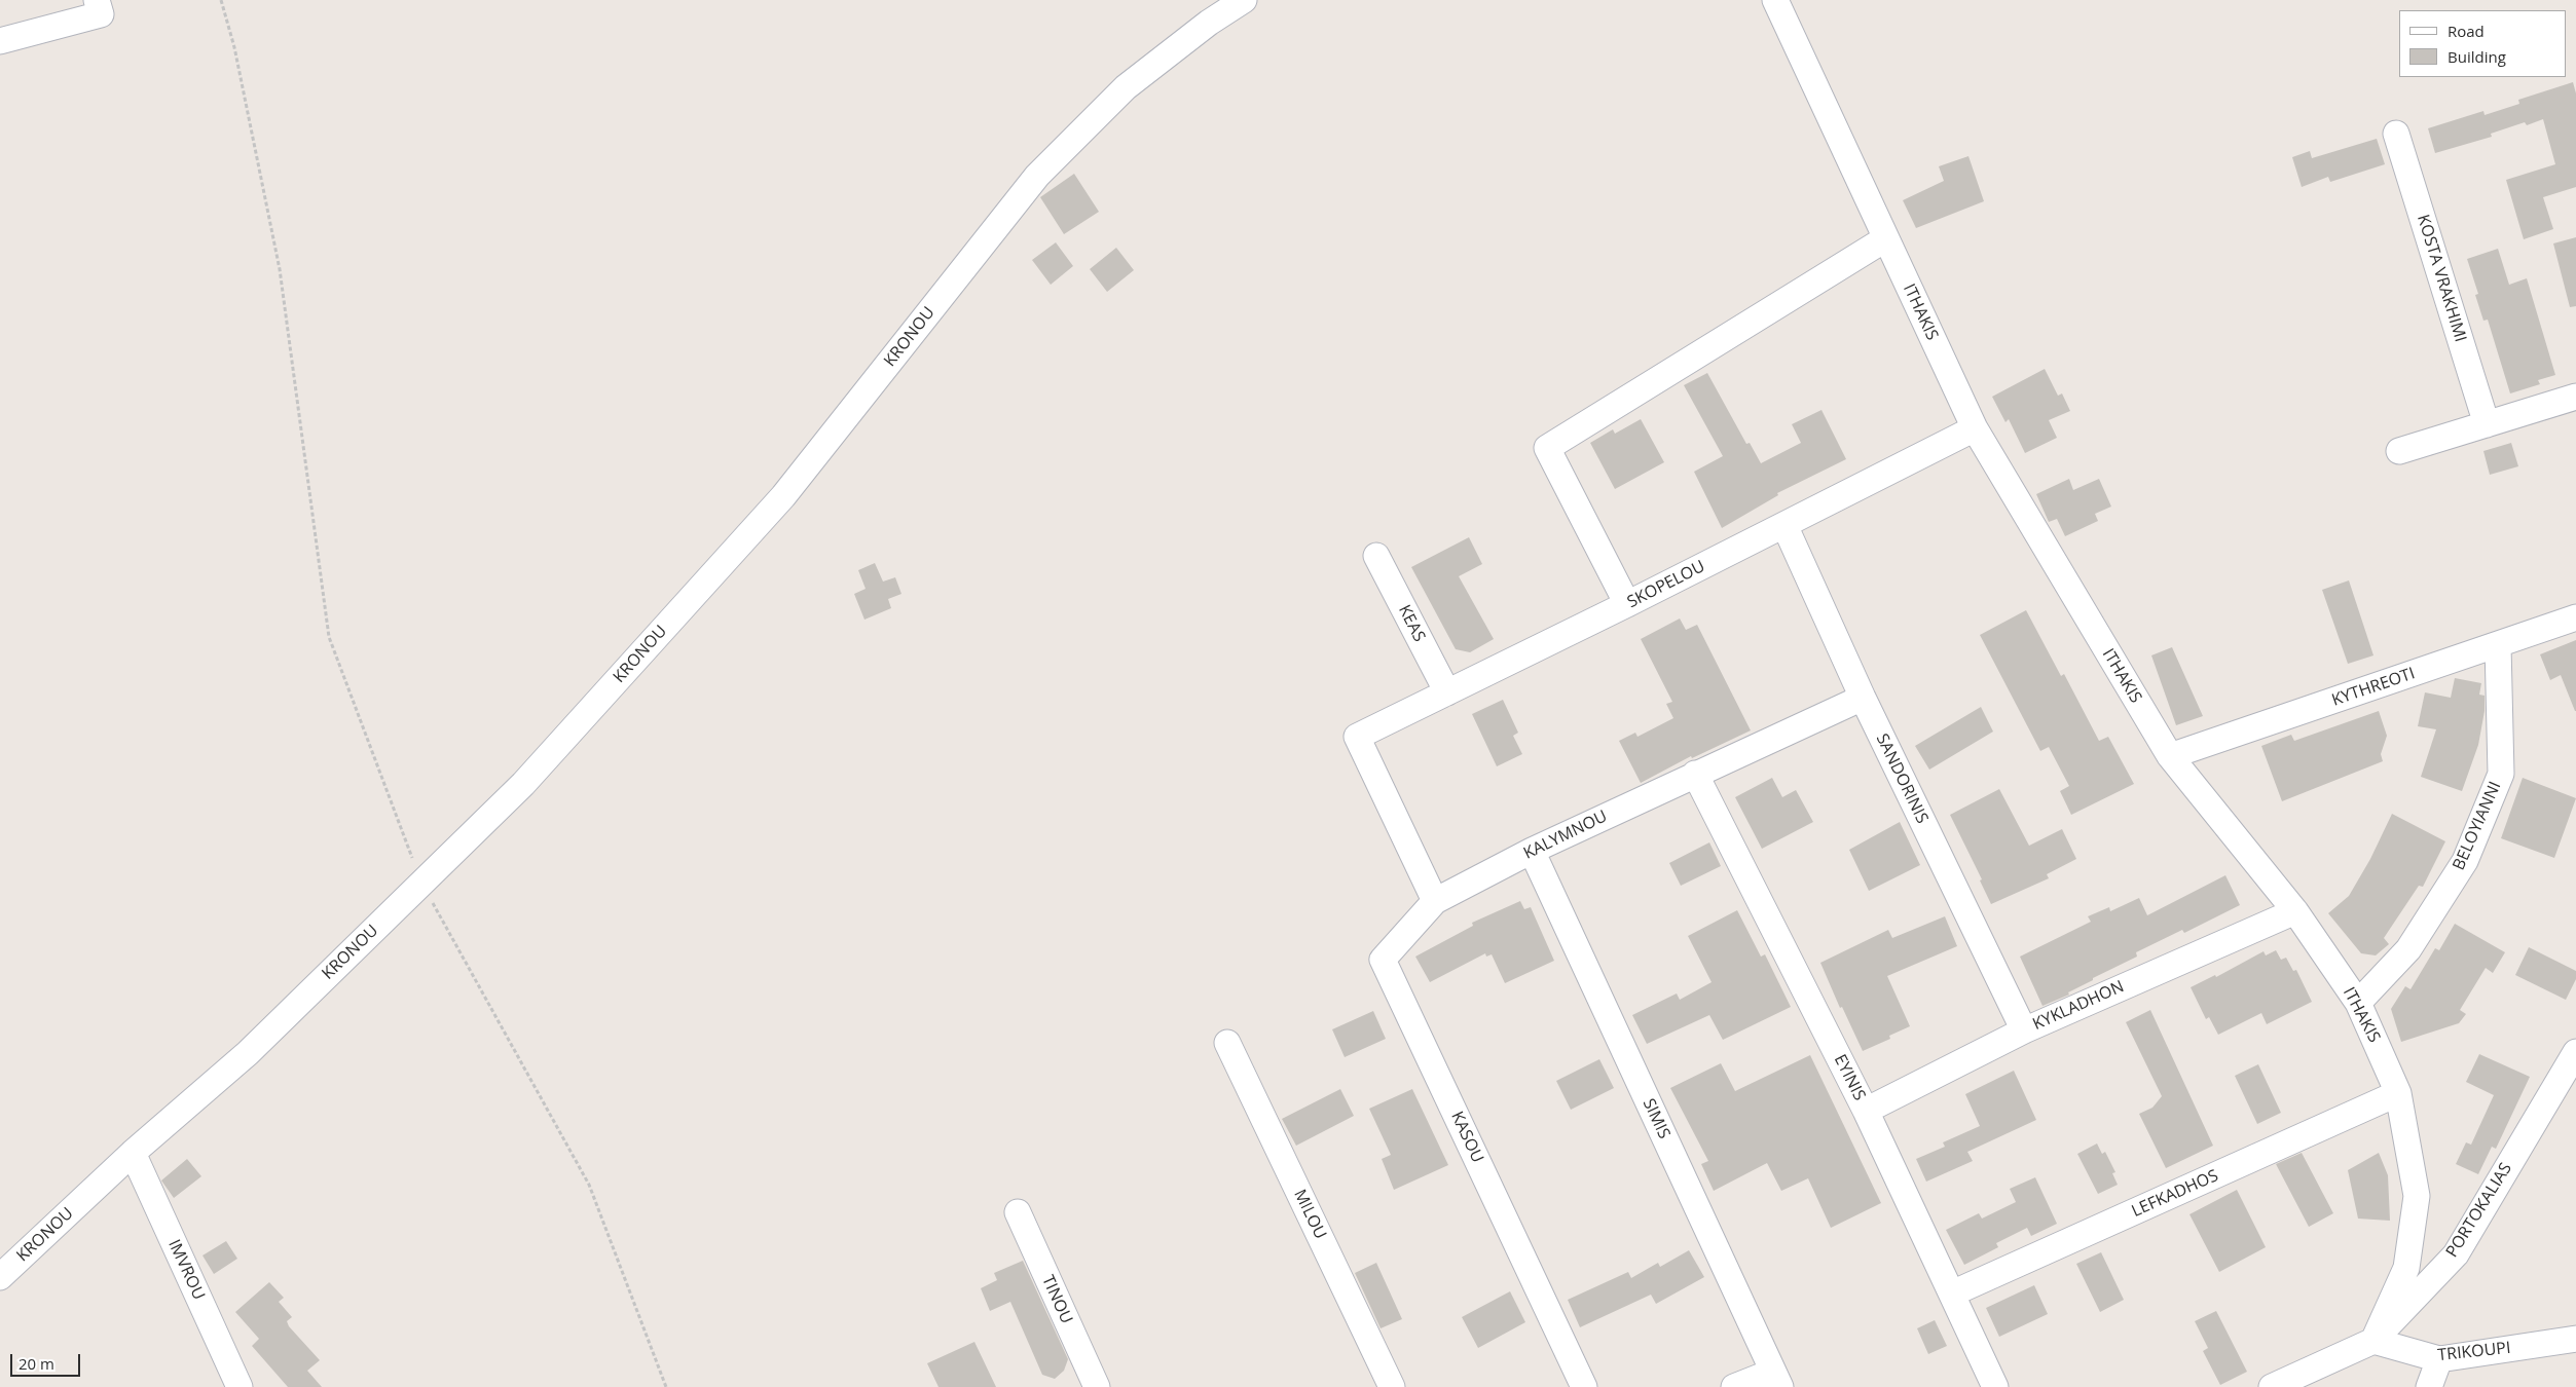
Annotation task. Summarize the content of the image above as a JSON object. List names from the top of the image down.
{
  "streets": {
    "street": [
      "KOSTA VRAKHIMI",
      "ITHAKIS",
      "KRONOU",
      "SKOPELOU",
      "KEAS",
      "KYTHREOTI",
      "SANDORINIS",
      "BELOYIANNI",
      "KALYMNOU",
      "KYKLADHON",
      "EYINIS",
      "SIMIS",
      "KASOU",
      "LEFKADHOS",
      "PORTOKALIAS",
      "MILOU",
      "IMVROU",
      "TINOU",
      "TRIKOUPI"
    ]
  },
  "crossings": [
    ["ITHAKIS", "SKOPELOU"],
    ["ITHAKIS", "KYTHREOTI"],
    ["ITHAKIS", "BELOYIANNI"],
    ["ITHAKIS", "KYKLADHON"],
    ["ITHAKIS", "LEFKADHOS"],
    ["ITHAKIS", "PORTOKALIAS"],
    ["ITHAKIS", "TRIKOUPI"],
    ["KRONOU", "IMVROU"],
    ["SKOPELOU", "KEAS"],
    ["SKOPELOU", "SANDORINIS"],
    ["SKOPELOU", "KALYMNOU"],
    ["SKOPELOU", "KASOU"],
    ["KYTHREOTI", "BELOYIANNI"],
    ["SANDORINIS", "KALYMNOU"],
    ["SANDORINIS", "KYKLADHON"],
    ["KALYMNOU", "EYINIS"],
    ["KALYMNOU", "SIMIS"],
    ["KALYMNOU", "KASOU"],
    ["KYKLADHON", "EYINIS"],
    ["EYINIS", "LEFKADHOS"],
    ["PORTOKALIAS", "TRIKOUPI"]
  ],
  "legend": ["Road", "Building"],
  "scale_bar": "20 m"
}
